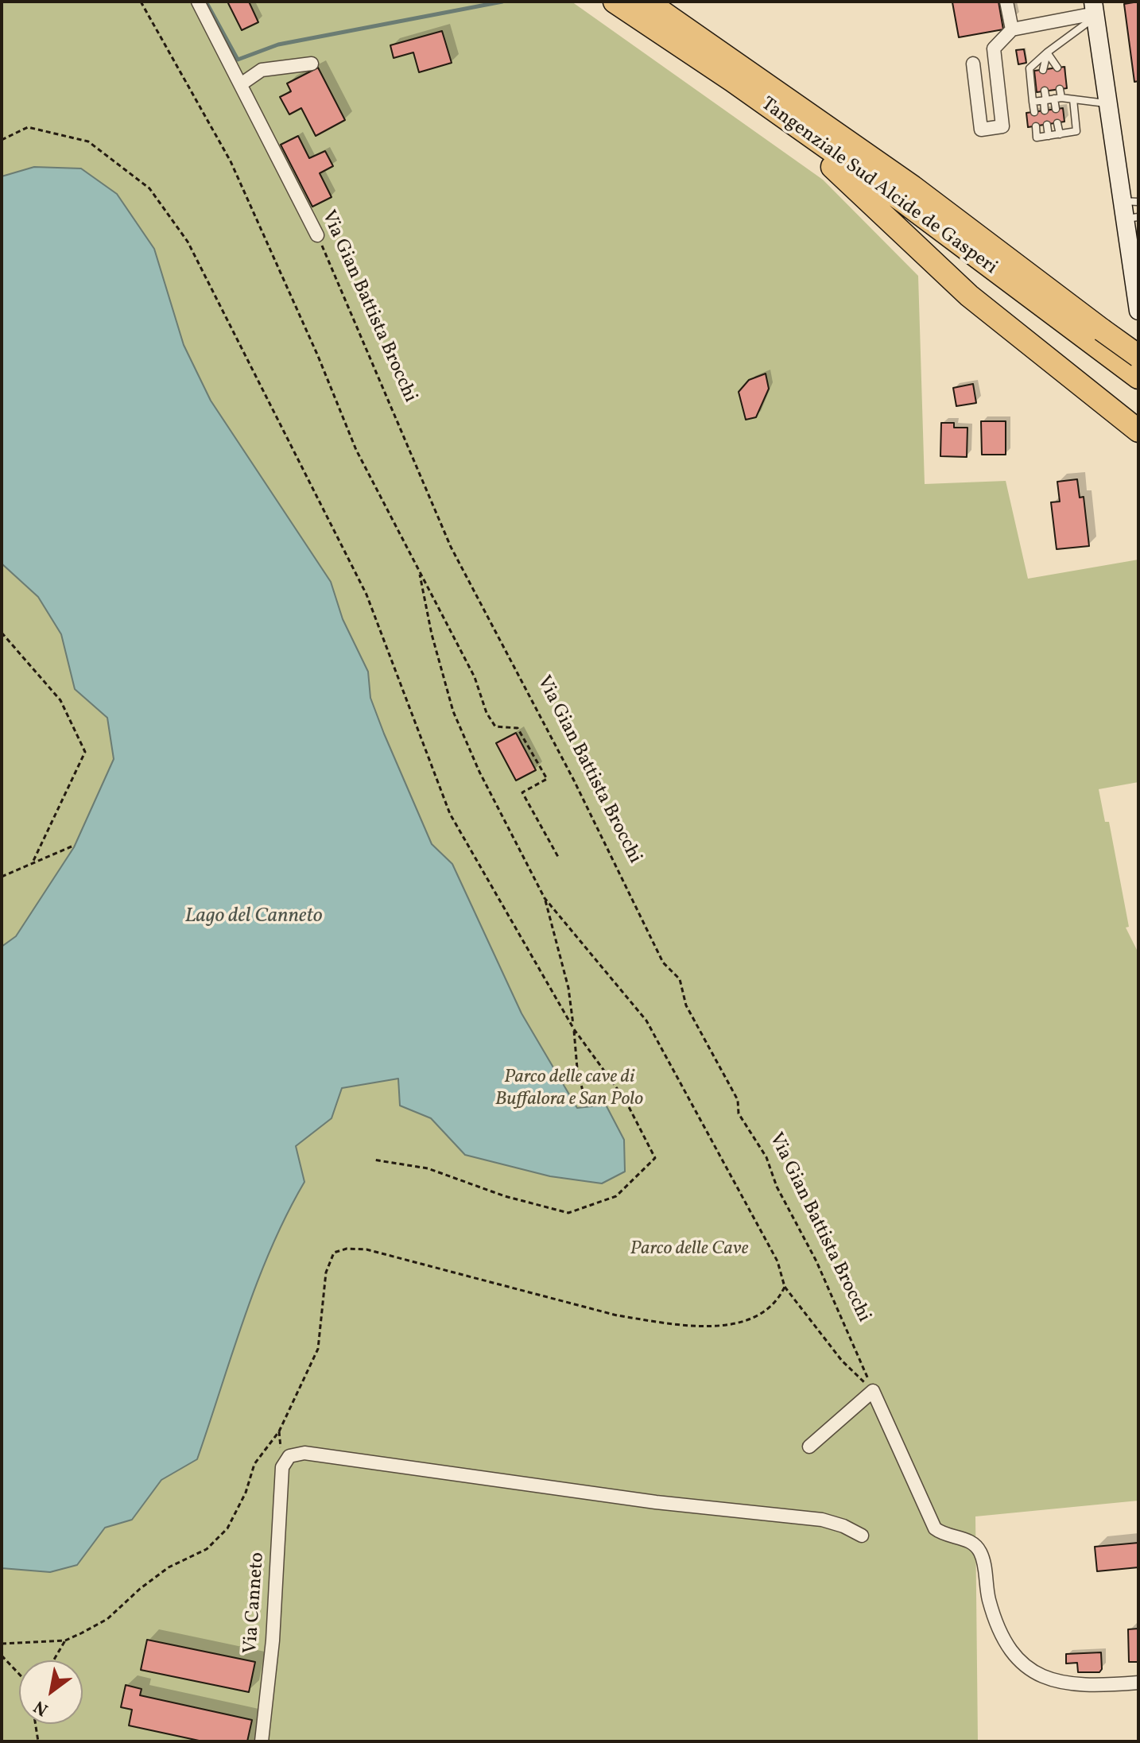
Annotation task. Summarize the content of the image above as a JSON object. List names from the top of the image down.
{
  "streets": {
    "highway": ["Tangenziale Sud Alcide de Gasperi"],
    "street": ["Via Gian Battista Brocchi", "Via Canneto"]
  },
  "water": ["Lago del Canneto"],
  "parks": ["Parco delle cave di Buffalora e San Polo", "Parco delle Cave"],
  "north": "bottom left"
}
